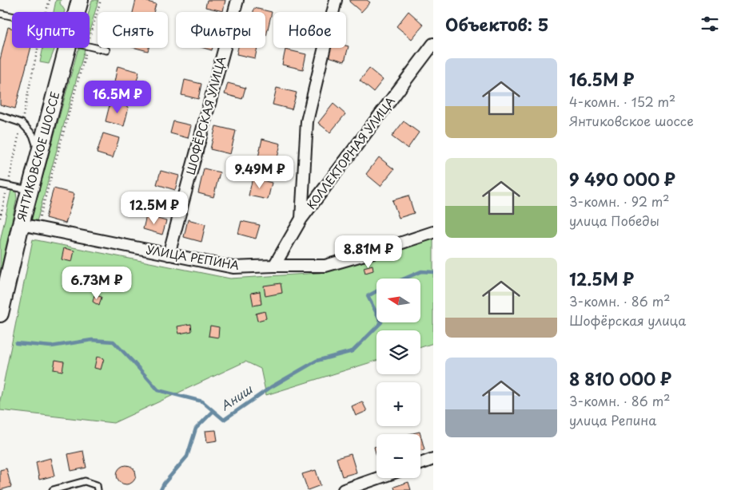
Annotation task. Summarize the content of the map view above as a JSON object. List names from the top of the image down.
{
  "streets": {
    "main road": ["ЯНТИКОВСКОЕ ШОССЕ"],
    "street": ["ШОФЁРСКАЯ УЛИЦА", "КОЛЛЕКТОРНАЯ УЛИЦА", "УЛИЦА РЕПИНА"]
  },
  "crossings": [
    ["ШОФЁРСКАЯ УЛИЦА", "УЛИЦА РЕПИНА"],
    ["КОЛЛЕКТОРНАЯ УЛИЦА", "УЛИЦА РЕПИНА"],
    ["ЯНТИКОВСКОЕ ШОССЕ", "УЛИЦА РЕПИНА"]
  ],
  "water": ["Аниш"],
  "north": "left",
  "page": {
    "heading": "Объектов: 5",
    "chip": [
      "Купить",
      "Снять",
      "Фильтры",
      "Новое"
    ],
    "list": [
      {
        "name": "16.5M ₽",
        "note": "4-комн. · 152 m² · Янтиковское шоссе"
      },
      {
        "name": "9 490 000 ₽",
        "note": "3-комн. · 92 m² · улица Победы"
      },
      {
        "name": "12.5M ₽",
        "note": "3-комн. · 86 m² · Шофёрская улица"
      },
      {
        "name": "8 810 000 ₽",
        "note": "3-комн. · 86 m² · улица Репина"
      }
    ],
    "price": [
      "16.5M ₽",
      "9.49M ₽",
      "12.5M ₽",
      "8.81M ₽",
      "6.73M ₽"
    ],
    "map_buttons": ["+", "−"]
  }
}
